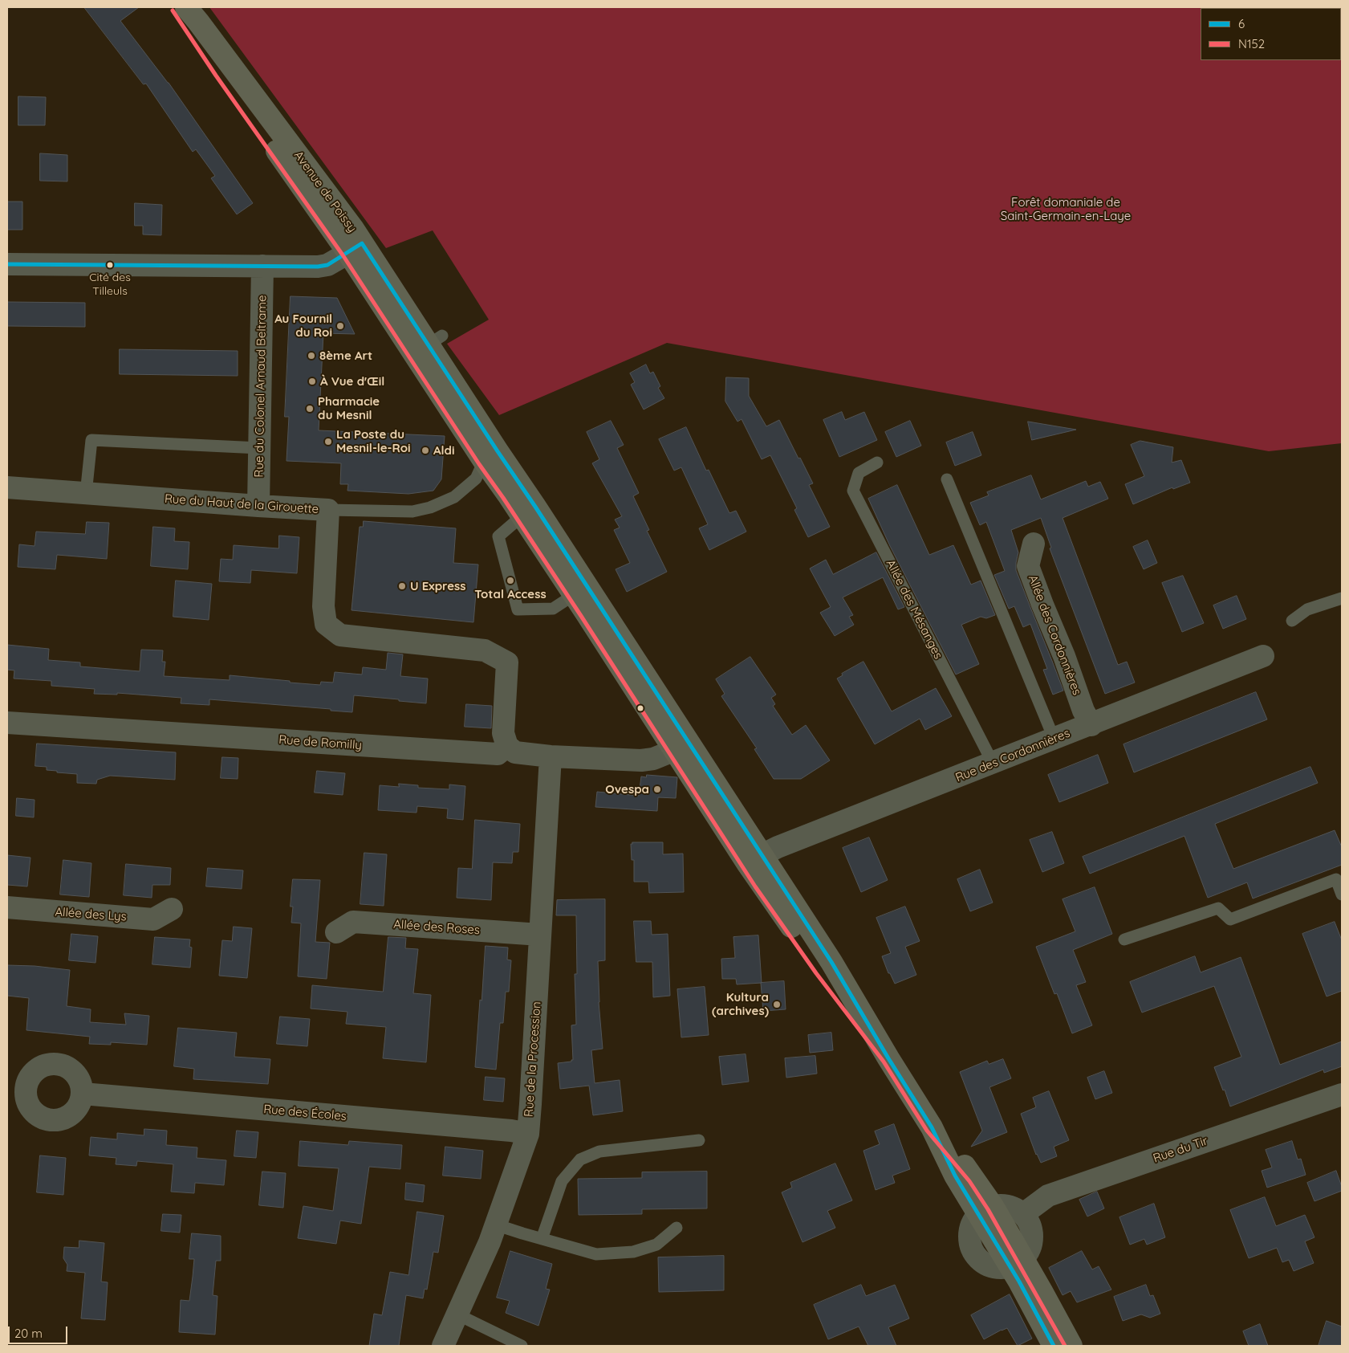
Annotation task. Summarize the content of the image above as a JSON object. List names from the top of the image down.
{
  "streets": {
    "main road": ["Avenue de Poissy"],
    "street": [
      "Rue du Colonel Arnaud Beltrame",
      "Rue du Haut de la Girouette",
      "Allée des Cordonnières",
      "Rue de Romilly",
      "Rue des Cordonnières",
      "Allée des Lys",
      "Allée des Roses",
      "Rue de la Procession",
      "Rue des Écoles",
      "Rue du Tir"
    ],
    "lane": ["Allée des Mésanges"]
  },
  "crossings": [
    ["Avenue de Poissy", "Rue des Cordonnières"],
    ["Rue du Colonel Arnaud Beltrame", "Rue du Haut de la Girouette"],
    ["Rue du Haut de la Girouette", "Rue de Romilly"],
    ["Allée des Mésanges", "Rue des Cordonnières"],
    ["Allée des Cordonnières", "Rue des Cordonnières"],
    ["Allée des Roses", "Rue de la Procession"],
    ["Rue de la Procession", "Rue des Écoles"]
  ],
  "parks": ["Forêt domaniale de Saint-Germain-en-Laye"],
  "places": [
    "Cité des Tilleuls",
    "Au Fournil du Roi",
    "8ème Art",
    "À Vue d'Œil",
    "Pharmacie du Mesnil",
    "La Poste du Mesnil-le-Roi",
    "Aldi",
    "Total Access",
    "U Express",
    "Ovespa",
    "Kultura (archives)"
  ],
  "lines": ["transit line N152", "transit line 6"],
  "legend": ["6", "N152"],
  "scale_bar": "20 m"
}
